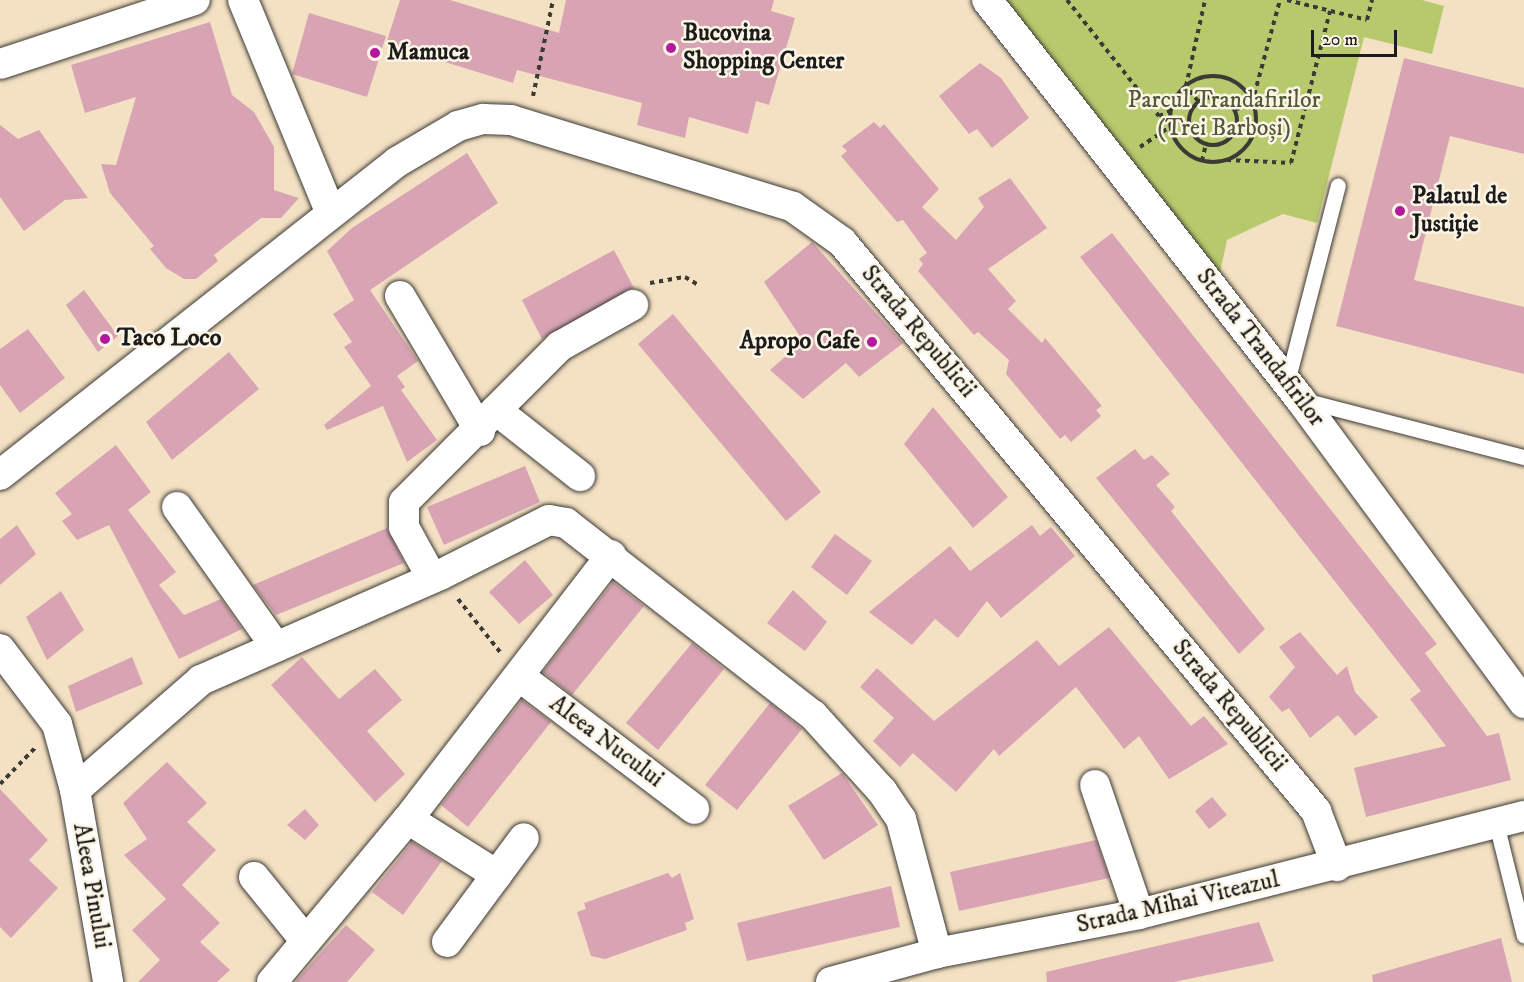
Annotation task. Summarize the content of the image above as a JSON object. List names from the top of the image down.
{
  "streets": {
    "street": [
      "Strada Republicii",
      "Strada Trandafirilor",
      "Aleea Nucului",
      "Aleea Pinului",
      "Strada Mihai Viteazul"
    ]
  },
  "crossings": [
    ["Strada Republicii", "Strada Mihai Viteazul"]
  ],
  "parks": ["Parcul Trandafirilor (Trei Barboși)"],
  "places": [
    "Bucovina Shopping Center",
    "Mamuca",
    "Palatul de Justiție",
    "Taco Loco",
    "Apropo Cafe"
  ],
  "scale_bar": "20 m"
}
